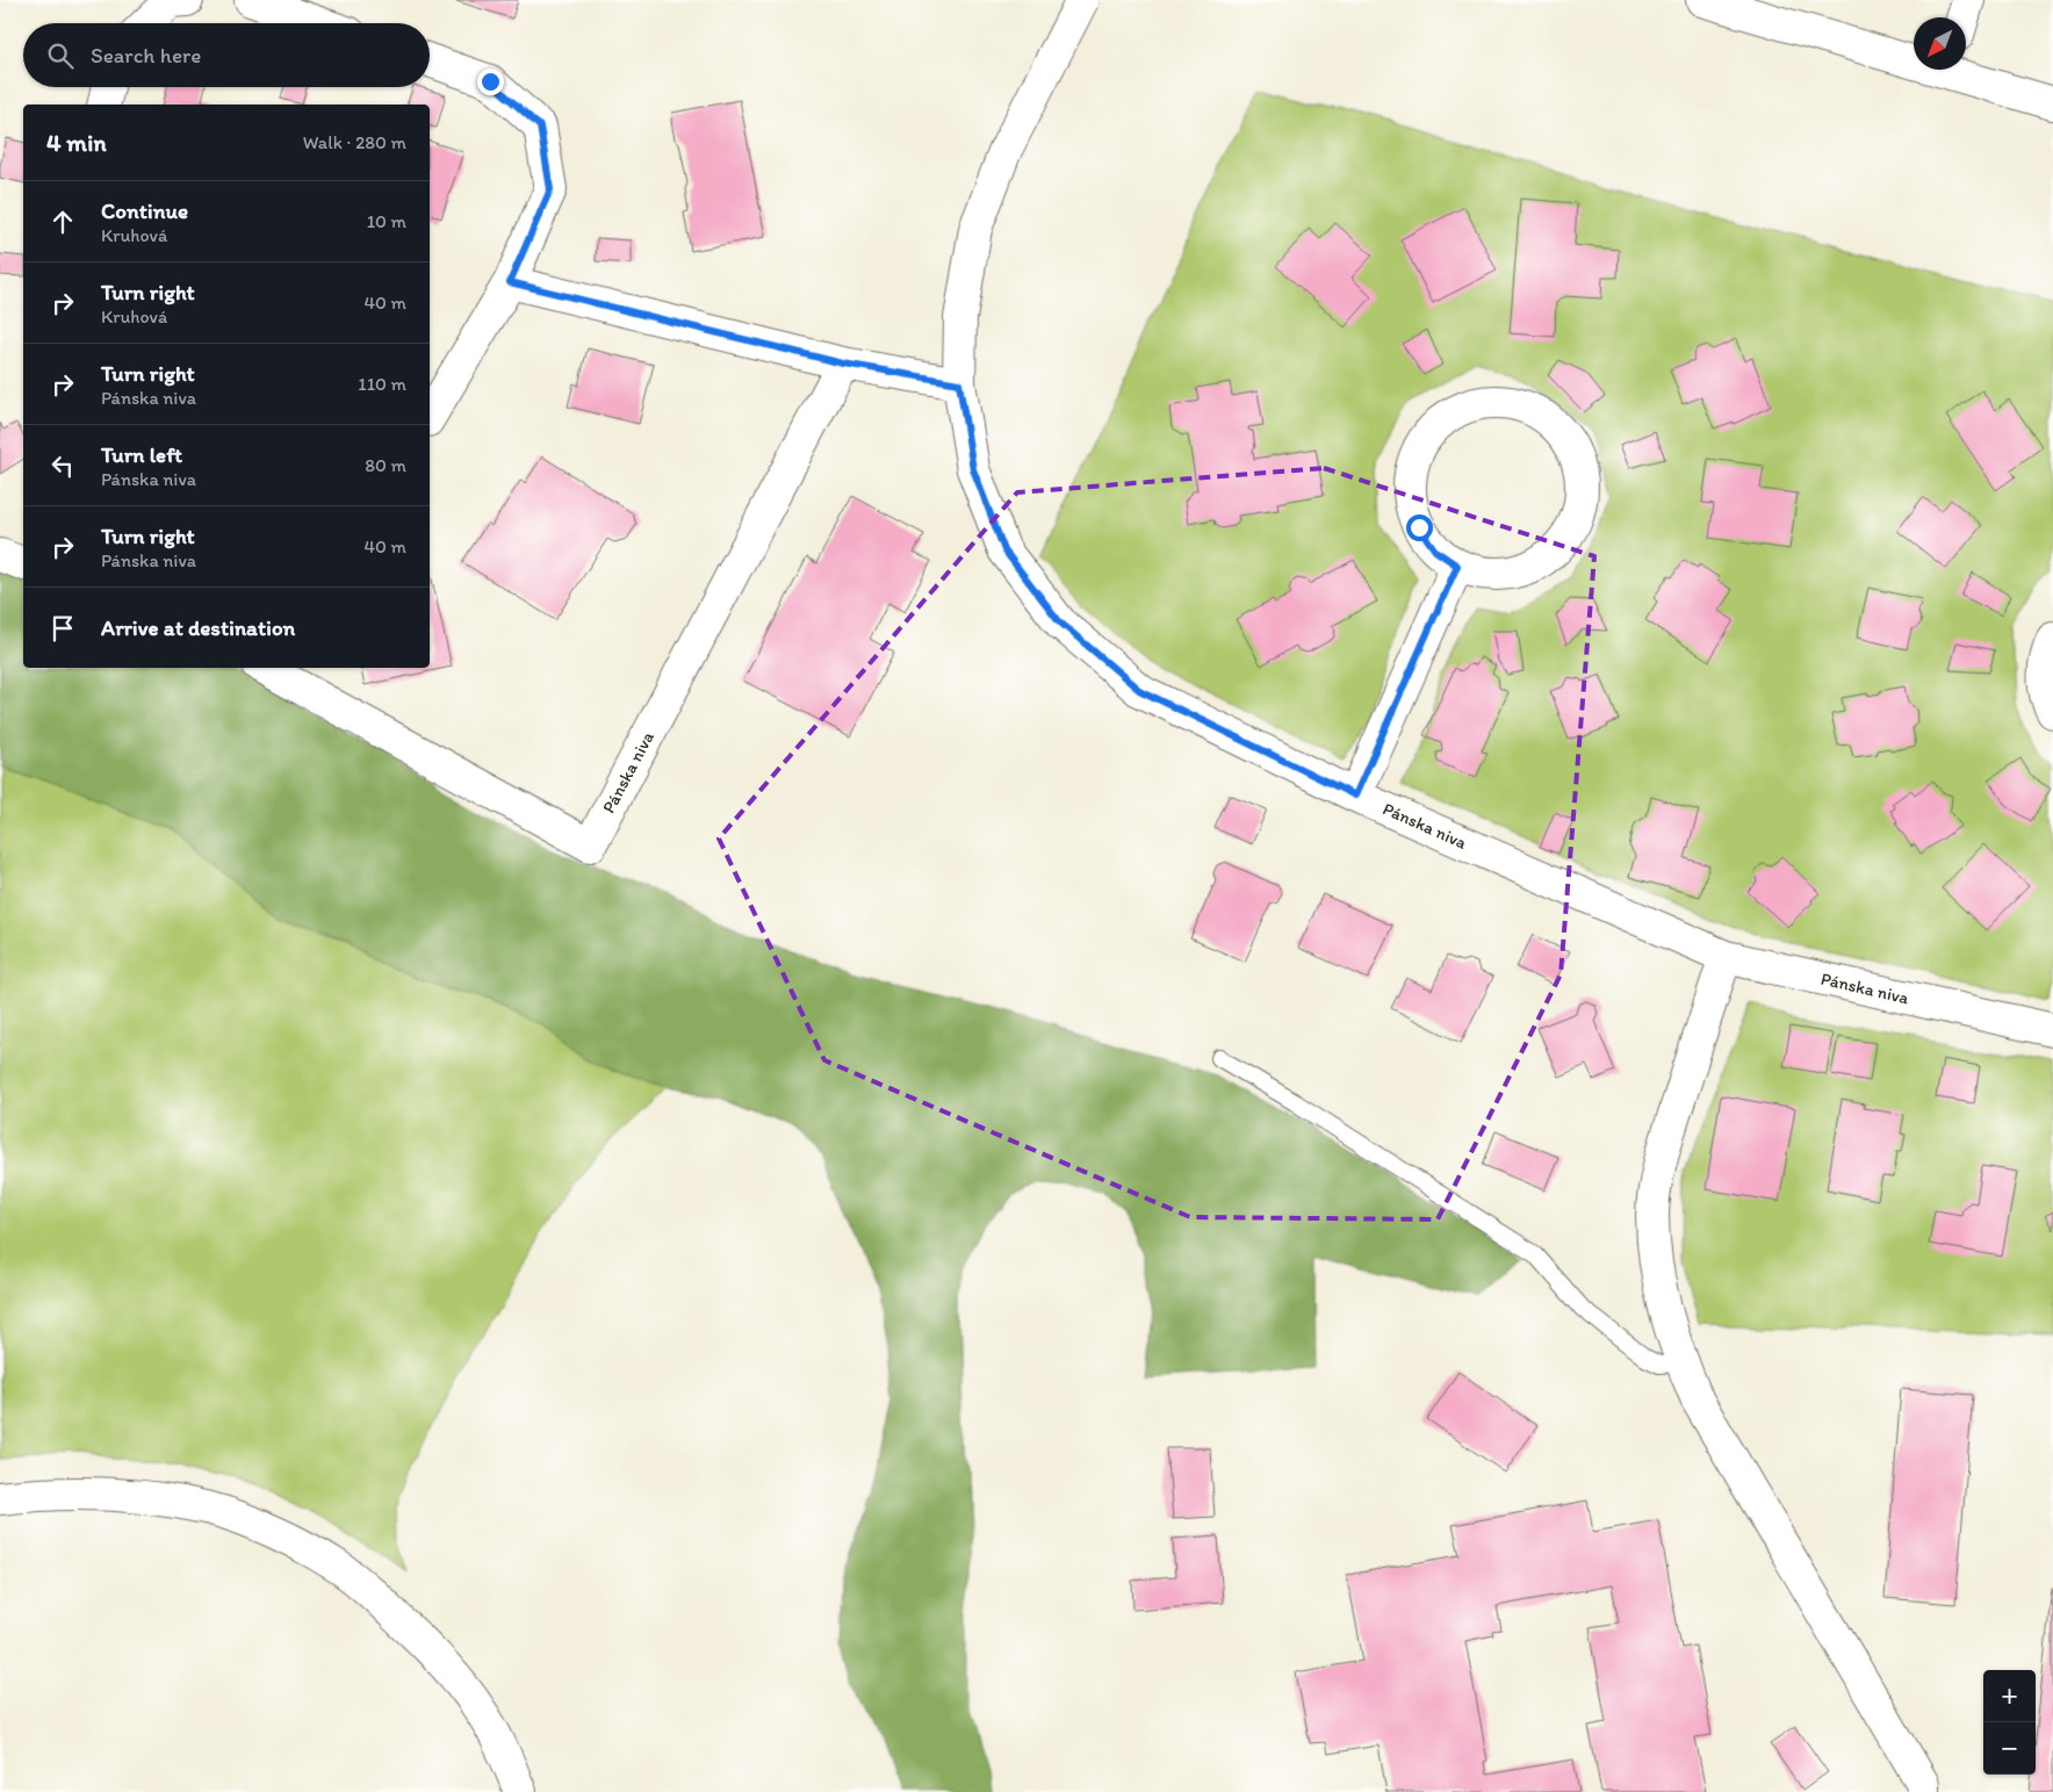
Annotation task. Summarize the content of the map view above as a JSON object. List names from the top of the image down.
{
  "streets": {
    "street": ["Pánska niva"]
  },
  "north": "bottom left",
  "page": {
    "search": "Search here",
    "heading": ["4 min", "Walk · 280 m"],
    "list": [
      ["Continue", "Kruhová", "10 m"],
      ["Turn right", "Kruhová", "40 m"],
      ["Turn right", "Pánska niva", "110 m"],
      ["Turn left", "Pánska niva", "80 m"],
      ["Turn right", "Pánska niva", "40 m"],
      "Arrive at destination"
    ],
    "map_buttons": ["+", "−"]
  }
}
